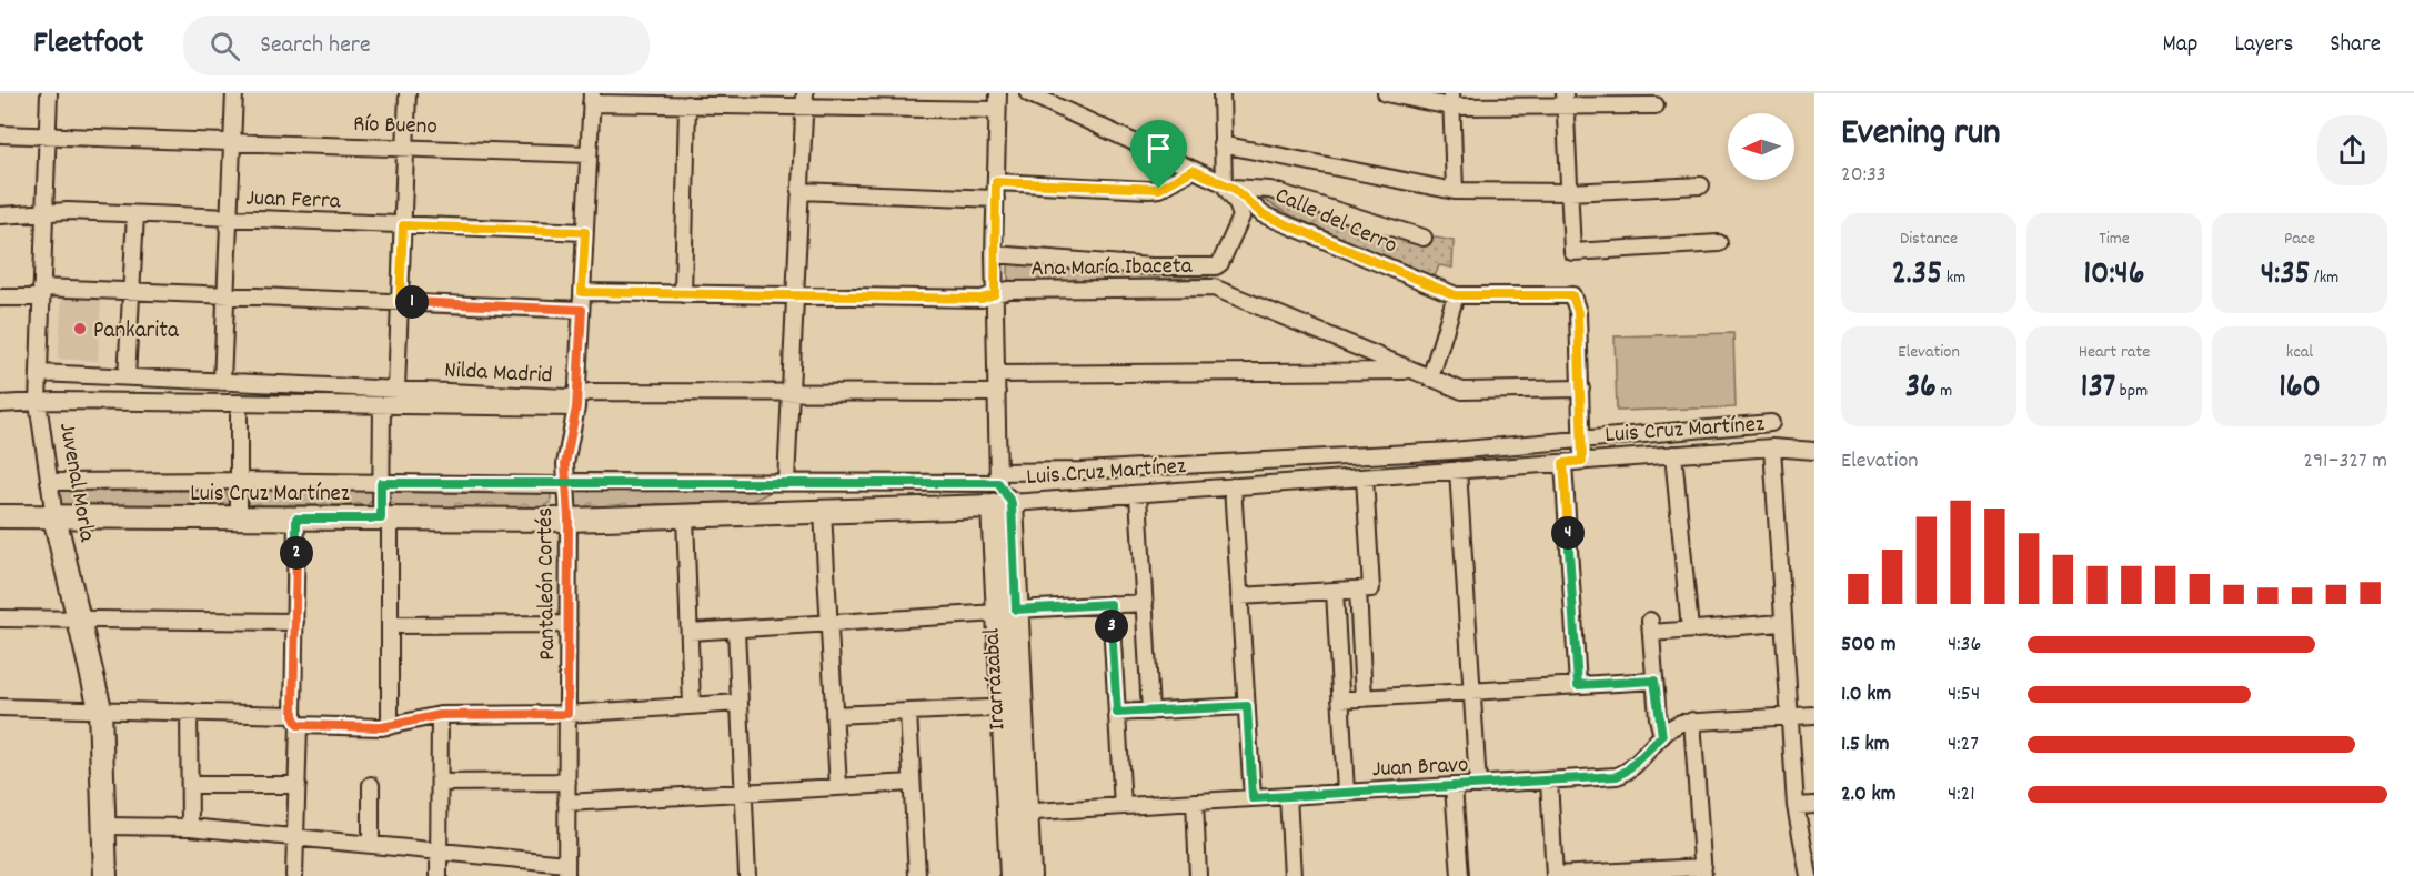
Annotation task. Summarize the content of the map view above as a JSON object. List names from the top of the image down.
{
  "streets": {
    "street": [
      "Río Bueno",
      "Juan Ferra",
      "Calle del Cerro",
      "Ana María Ibaceta",
      "Nilda Madrid",
      "Luis Cruz Martínez",
      "Juvenal Morla",
      "Pantaleón Cortés",
      "Irarrázabal",
      "Juan Bravo"
    ]
  },
  "crossings": [
    ["Río Bueno", "Juvenal Morla"],
    ["Río Bueno", "Pantaleón Cortés"],
    ["Juan Ferra", "Juvenal Morla"],
    ["Juan Ferra", "Pantaleón Cortés"],
    ["Calle del Cerro", "Ana María Ibaceta"],
    ["Ana María Ibaceta", "Pantaleón Cortés"],
    ["Ana María Ibaceta", "Irarrázabal"],
    ["Nilda Madrid", "Juvenal Morla"],
    ["Nilda Madrid", "Pantaleón Cortés"],
    ["Nilda Madrid", "Irarrázabal"],
    ["Luis Cruz Martínez", "Juvenal Morla"],
    ["Luis Cruz Martínez", "Pantaleón Cortés"],
    ["Luis Cruz Martínez", "Irarrázabal"],
    ["Irarrázabal", "Juan Bravo"]
  ],
  "places": ["Pankarita"],
  "north": "left",
  "page": {
    "header": "Fleetfoot",
    "search": "Search here",
    "nav": ["Map", "Layers", "Share"],
    "heading": ["Evening run", "20:33"],
    "stats": [
      ["Distance", "2.35 km"],
      ["Time", "10:46"],
      ["Pace", "4:35 /km"],
      ["Elevation", "36 m"],
      ["Heart rate", "137 bpm"],
      ["kcal", "160"]
    ],
    "pins": [
      "1",
      "4",
      "2",
      "3"
    ],
    "chart": ["Elevation", "291–327 m"],
    "list": [
      {
        "name": "500 m",
        "note": "4:36"
      },
      {
        "name": "1.0 km",
        "note": "4:54"
      },
      {
        "name": "1.5 km",
        "note": "4:27"
      },
      {
        "name": "2.0 km",
        "note": "4:21"
      }
    ]
  }
}
